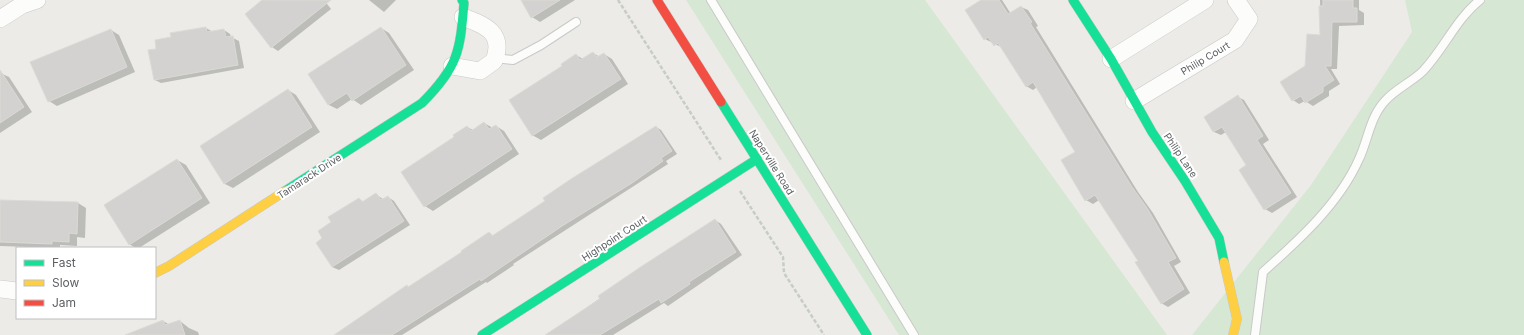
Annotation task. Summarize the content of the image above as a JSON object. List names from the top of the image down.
{
  "streets": {
    "street": [
      "Philip Court",
      "Philip Lane",
      "Naperville Road",
      "Tamarack Drive",
      "Highpoint Court"
    ]
  },
  "crossings": [
    ["Philip Court", "Philip Lane"],
    ["Naperville Road", "Highpoint Court"]
  ],
  "legend": ["Fast", "Slow", "Jam"]
}
